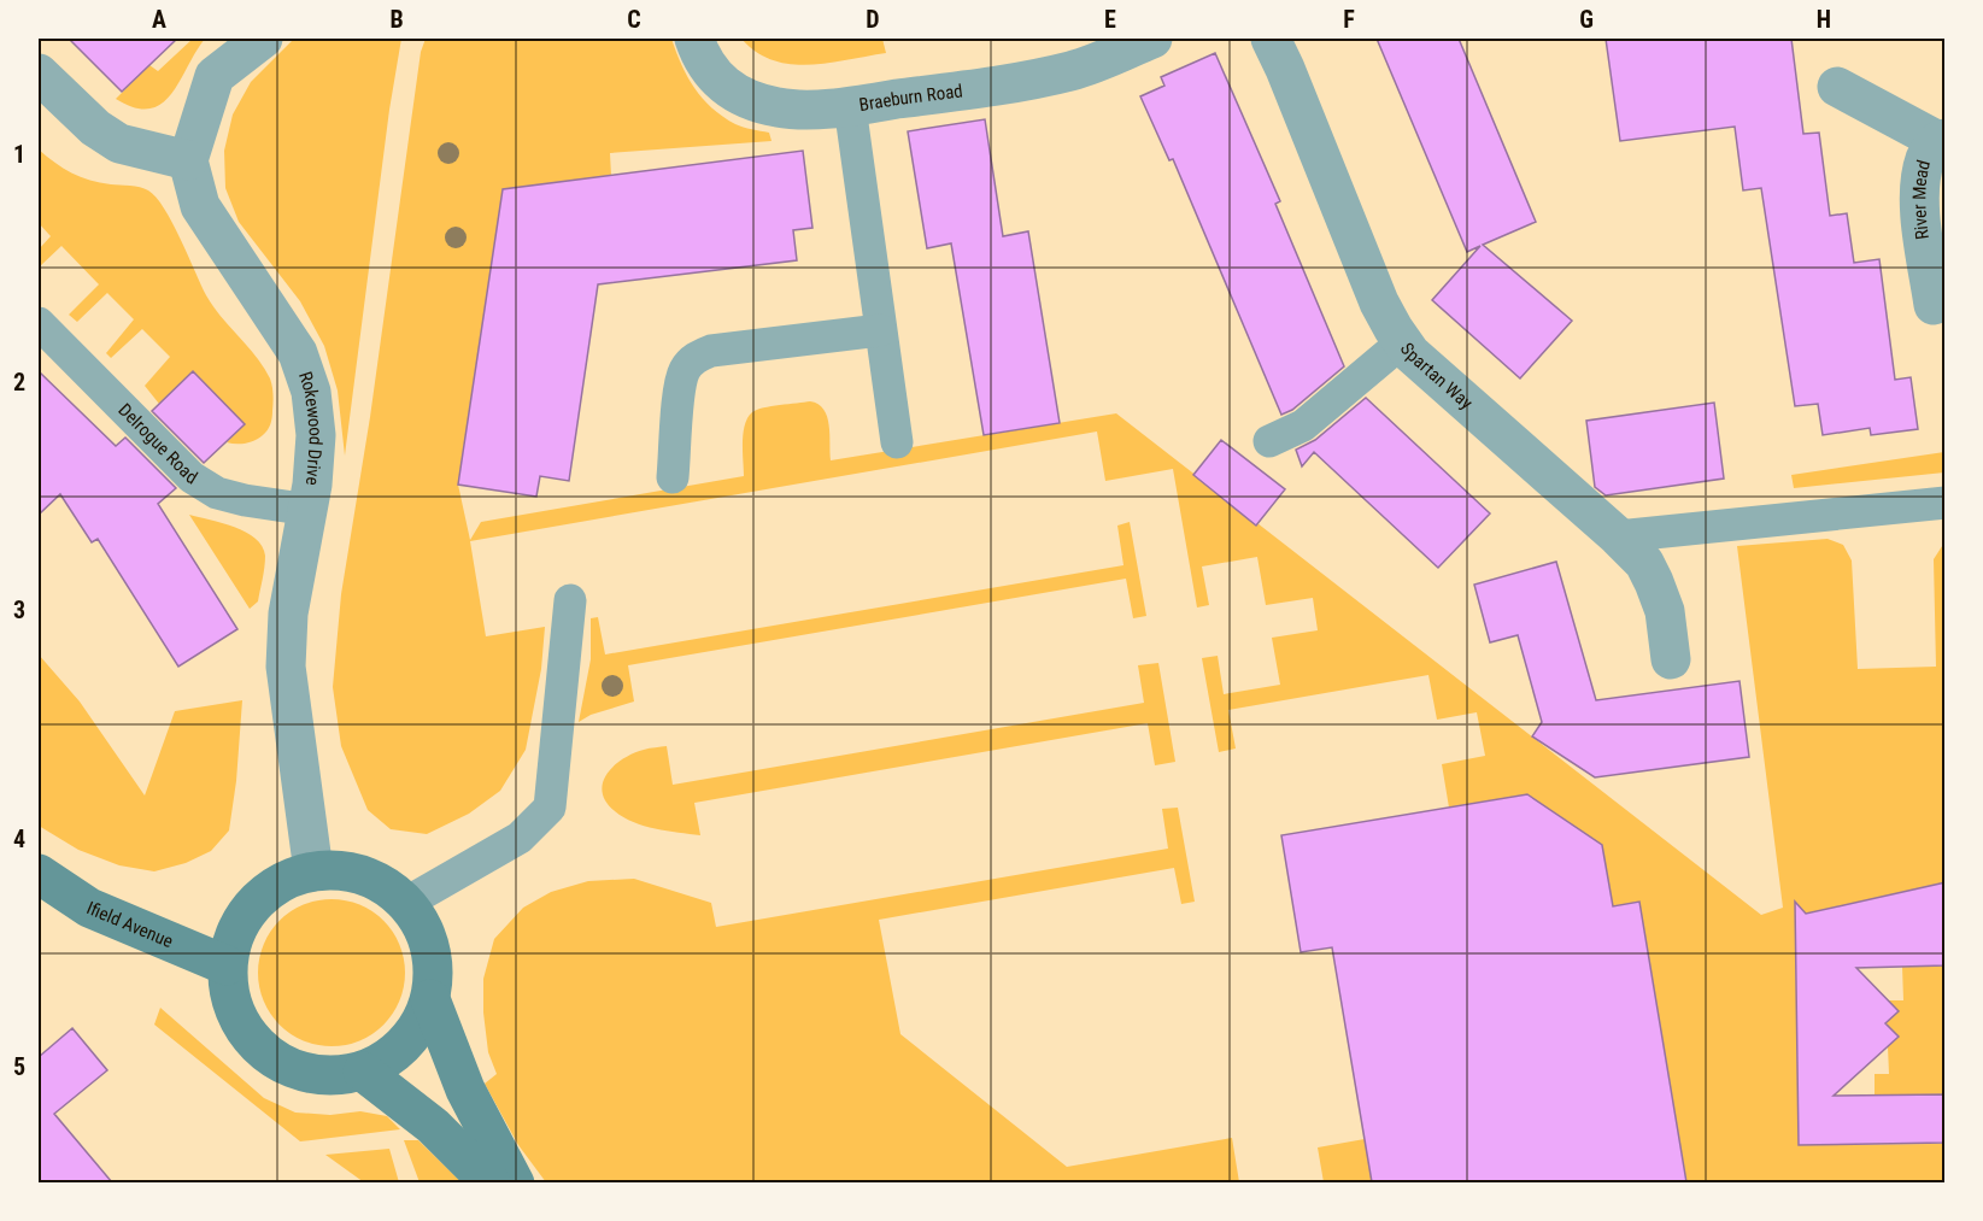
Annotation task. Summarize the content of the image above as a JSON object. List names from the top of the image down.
{
  "streets": {
    "street": [
      "Braeburn Road",
      "River Mead",
      "Spartan Way",
      "Rokewood Drive",
      "Ifield Avenue"
    ],
    "lane": ["Delrogue Road"]
  },
  "crossings": [
    ["Rokewood Drive", "Delrogue Road"],
    ["Rokewood Drive", "Ifield Avenue"]
  ],
  "grid": {
    "columns": [
      "A",
      "B",
      "C",
      "D",
      "E",
      "F",
      "G",
      "H"
    ],
    "rows": [
      "1",
      "2",
      "3",
      "4",
      "5"
    ]
  }
}
